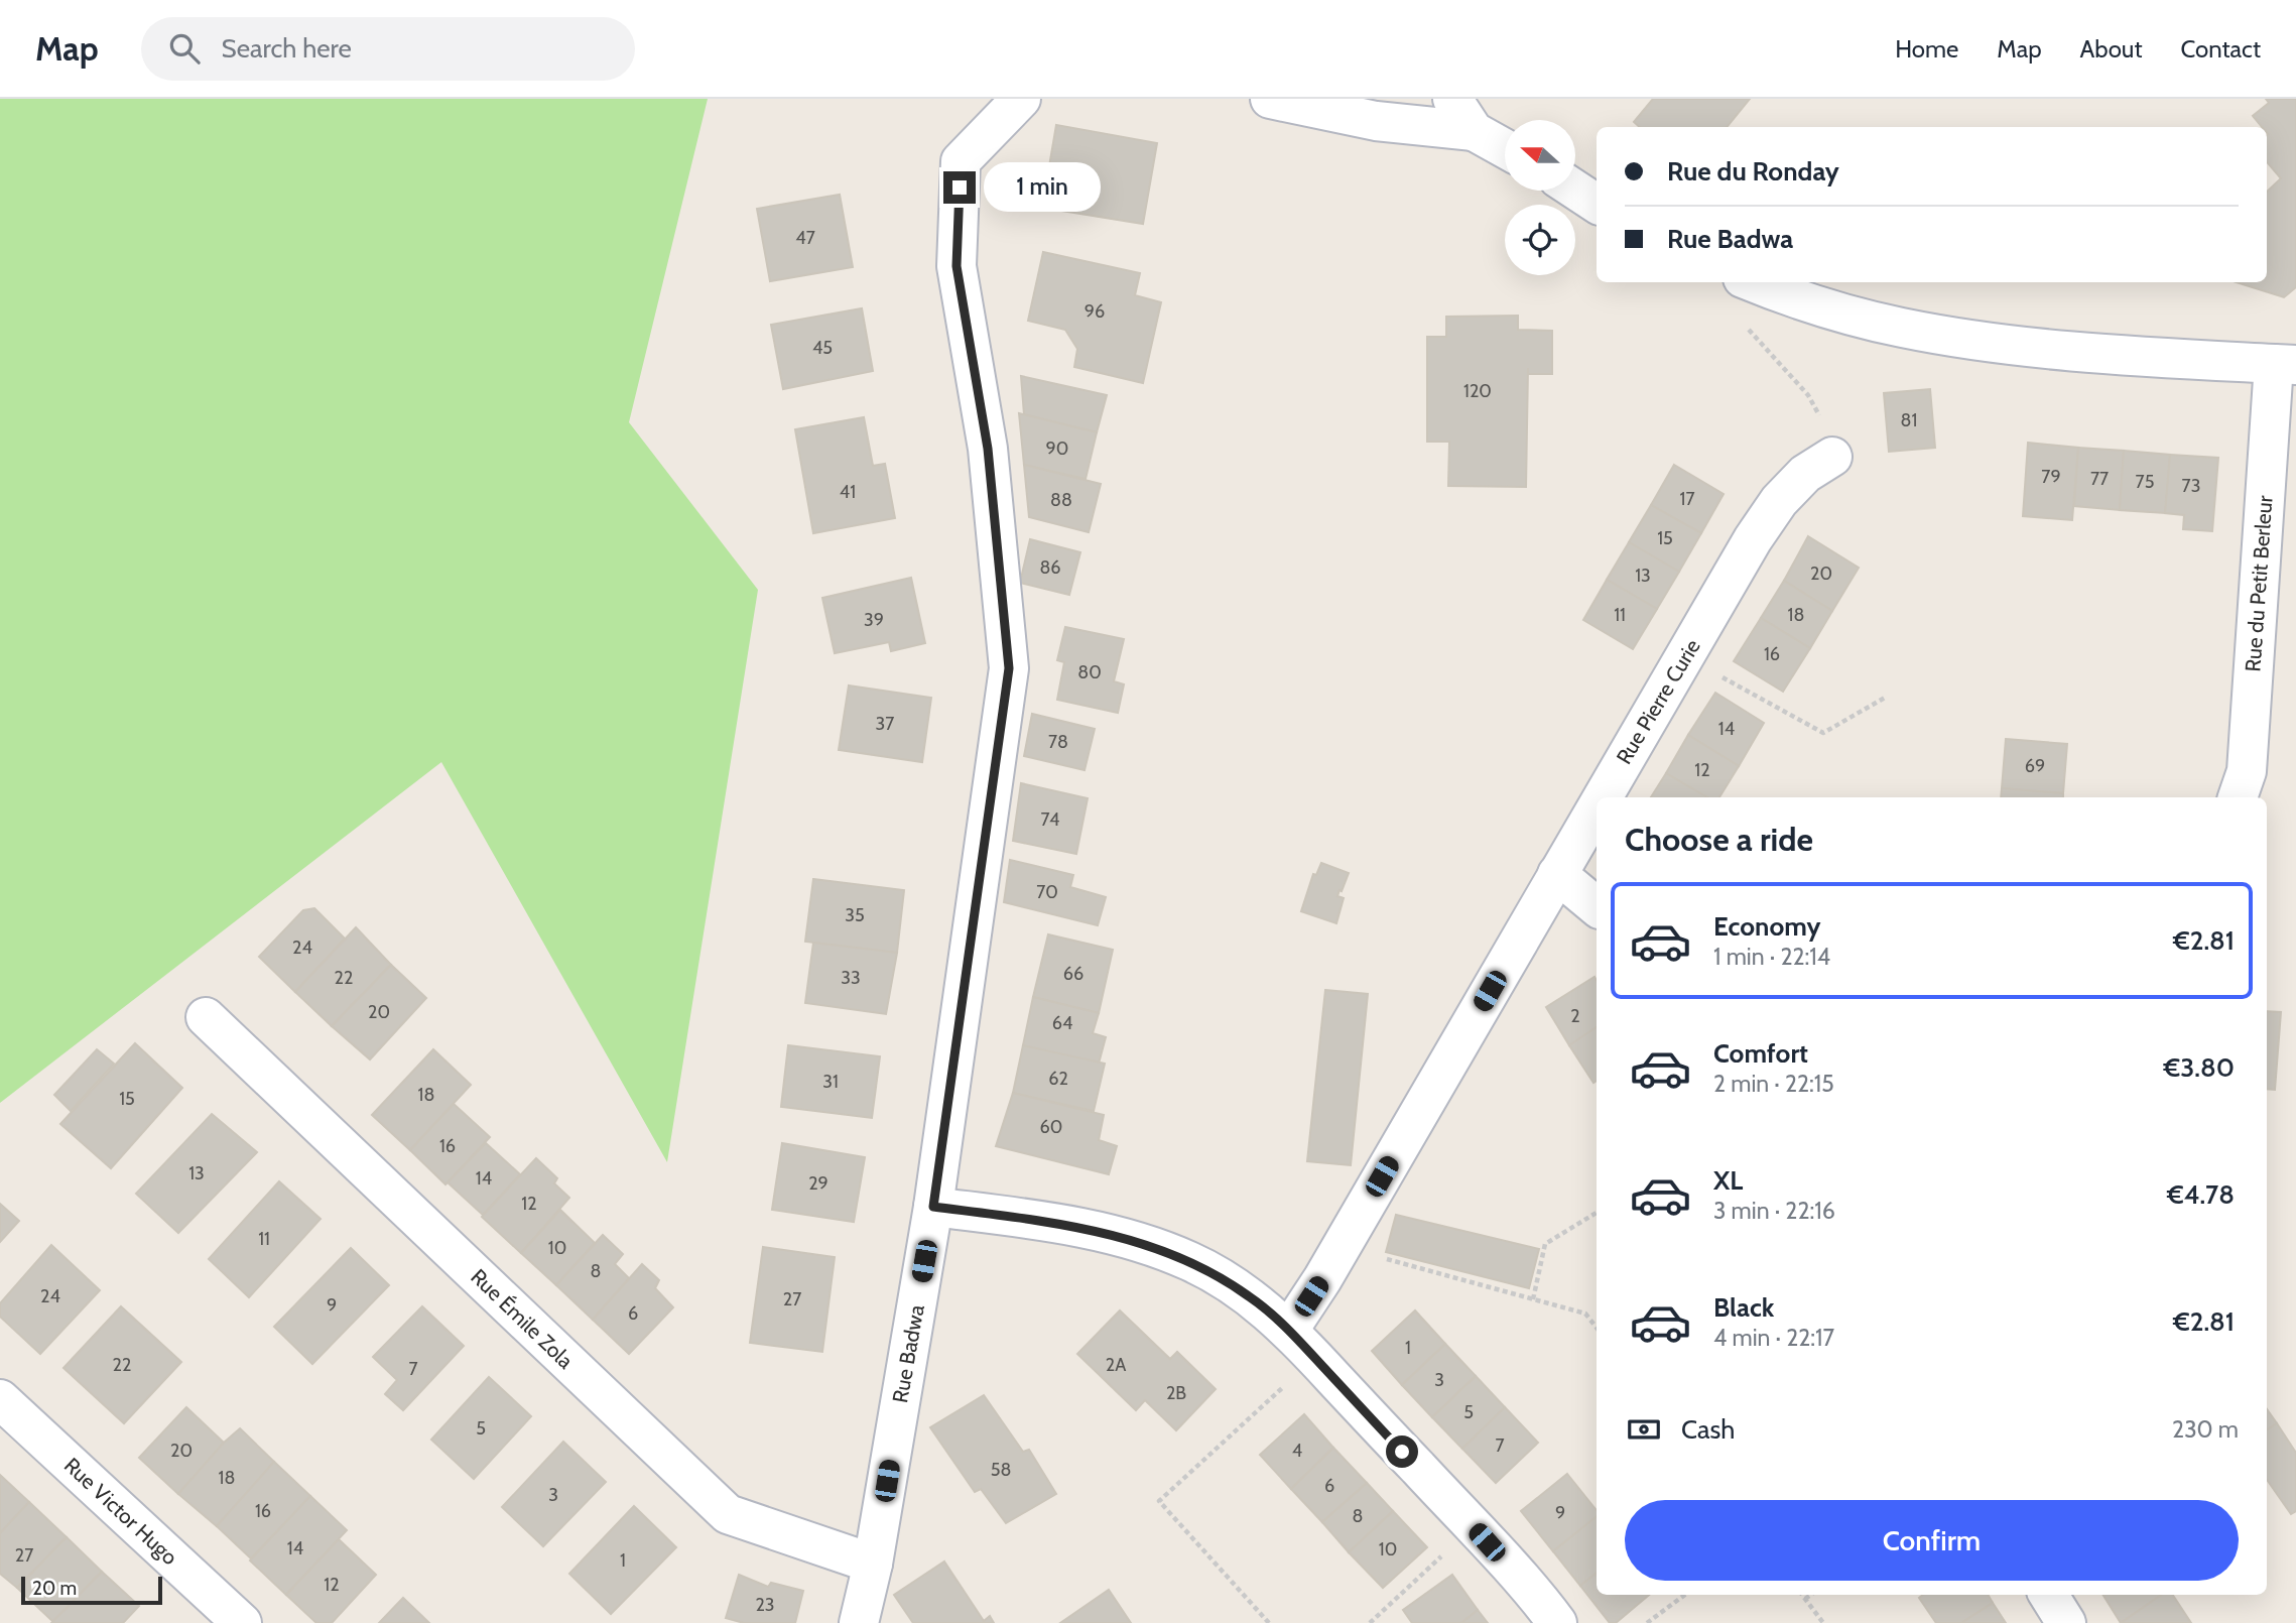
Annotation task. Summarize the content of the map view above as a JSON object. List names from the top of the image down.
{
  "streets": {
    "street": [
      "Rue du Petit Berleur",
      "Rue Pierre Curie",
      "Rue Émile Zola",
      "Rue Badwa",
      "Rue Victor Hugo"
    ]
  },
  "crossings": [
    ["Rue Émile Zola", "Rue Badwa"]
  ],
  "house_numbers": [
    "47",
    "96",
    "45",
    "120",
    "81",
    "90",
    "79",
    "77",
    "75",
    "73",
    "41",
    "17",
    "88",
    "15",
    "86",
    "20",
    "13",
    "11",
    "18",
    "39",
    "16",
    "80",
    "37",
    "14",
    "78",
    "69",
    "12",
    "74",
    "70",
    "35",
    "24",
    "66",
    "22",
    "33",
    "20",
    "2",
    "64",
    "62",
    "31",
    "18",
    "15",
    "60",
    "16",
    "13",
    "14",
    "29",
    "12",
    "11",
    "10",
    "8",
    "24",
    "27",
    "9",
    "6",
    "1",
    "22",
    "2A",
    "7",
    "3",
    "2B",
    "5",
    "5",
    "7",
    "20",
    "4",
    "58",
    "18",
    "6",
    "3",
    "16",
    "9",
    "8",
    "14",
    "10",
    "27",
    "1",
    "12",
    "23"
  ],
  "scale_bar": "20 m",
  "north": "left",
  "page": {
    "header": "Map",
    "search": "Search here",
    "nav": [
      "Home",
      "Map",
      "About",
      "Contact"
    ],
    "banner": ["Rue du Ronday", "Rue Badwa"],
    "bubble": "1 min",
    "heading": "Choose a ride",
    "list": [
      {
        "name": "Economy",
        "note": "1 min · 22:14",
        "value": "€2.81"
      },
      {
        "name": "Comfort",
        "note": "2 min · 22:15",
        "value": "€3.80"
      },
      {
        "name": "XL",
        "note": "3 min · 22:16",
        "value": "€4.78"
      },
      {
        "name": "Black",
        "note": "4 min · 22:17",
        "value": "€2.81"
      }
    ],
    "pay": ["Cash", "230 m"],
    "buttons": "Confirm",
    "scale": "20 m"
  }
}
